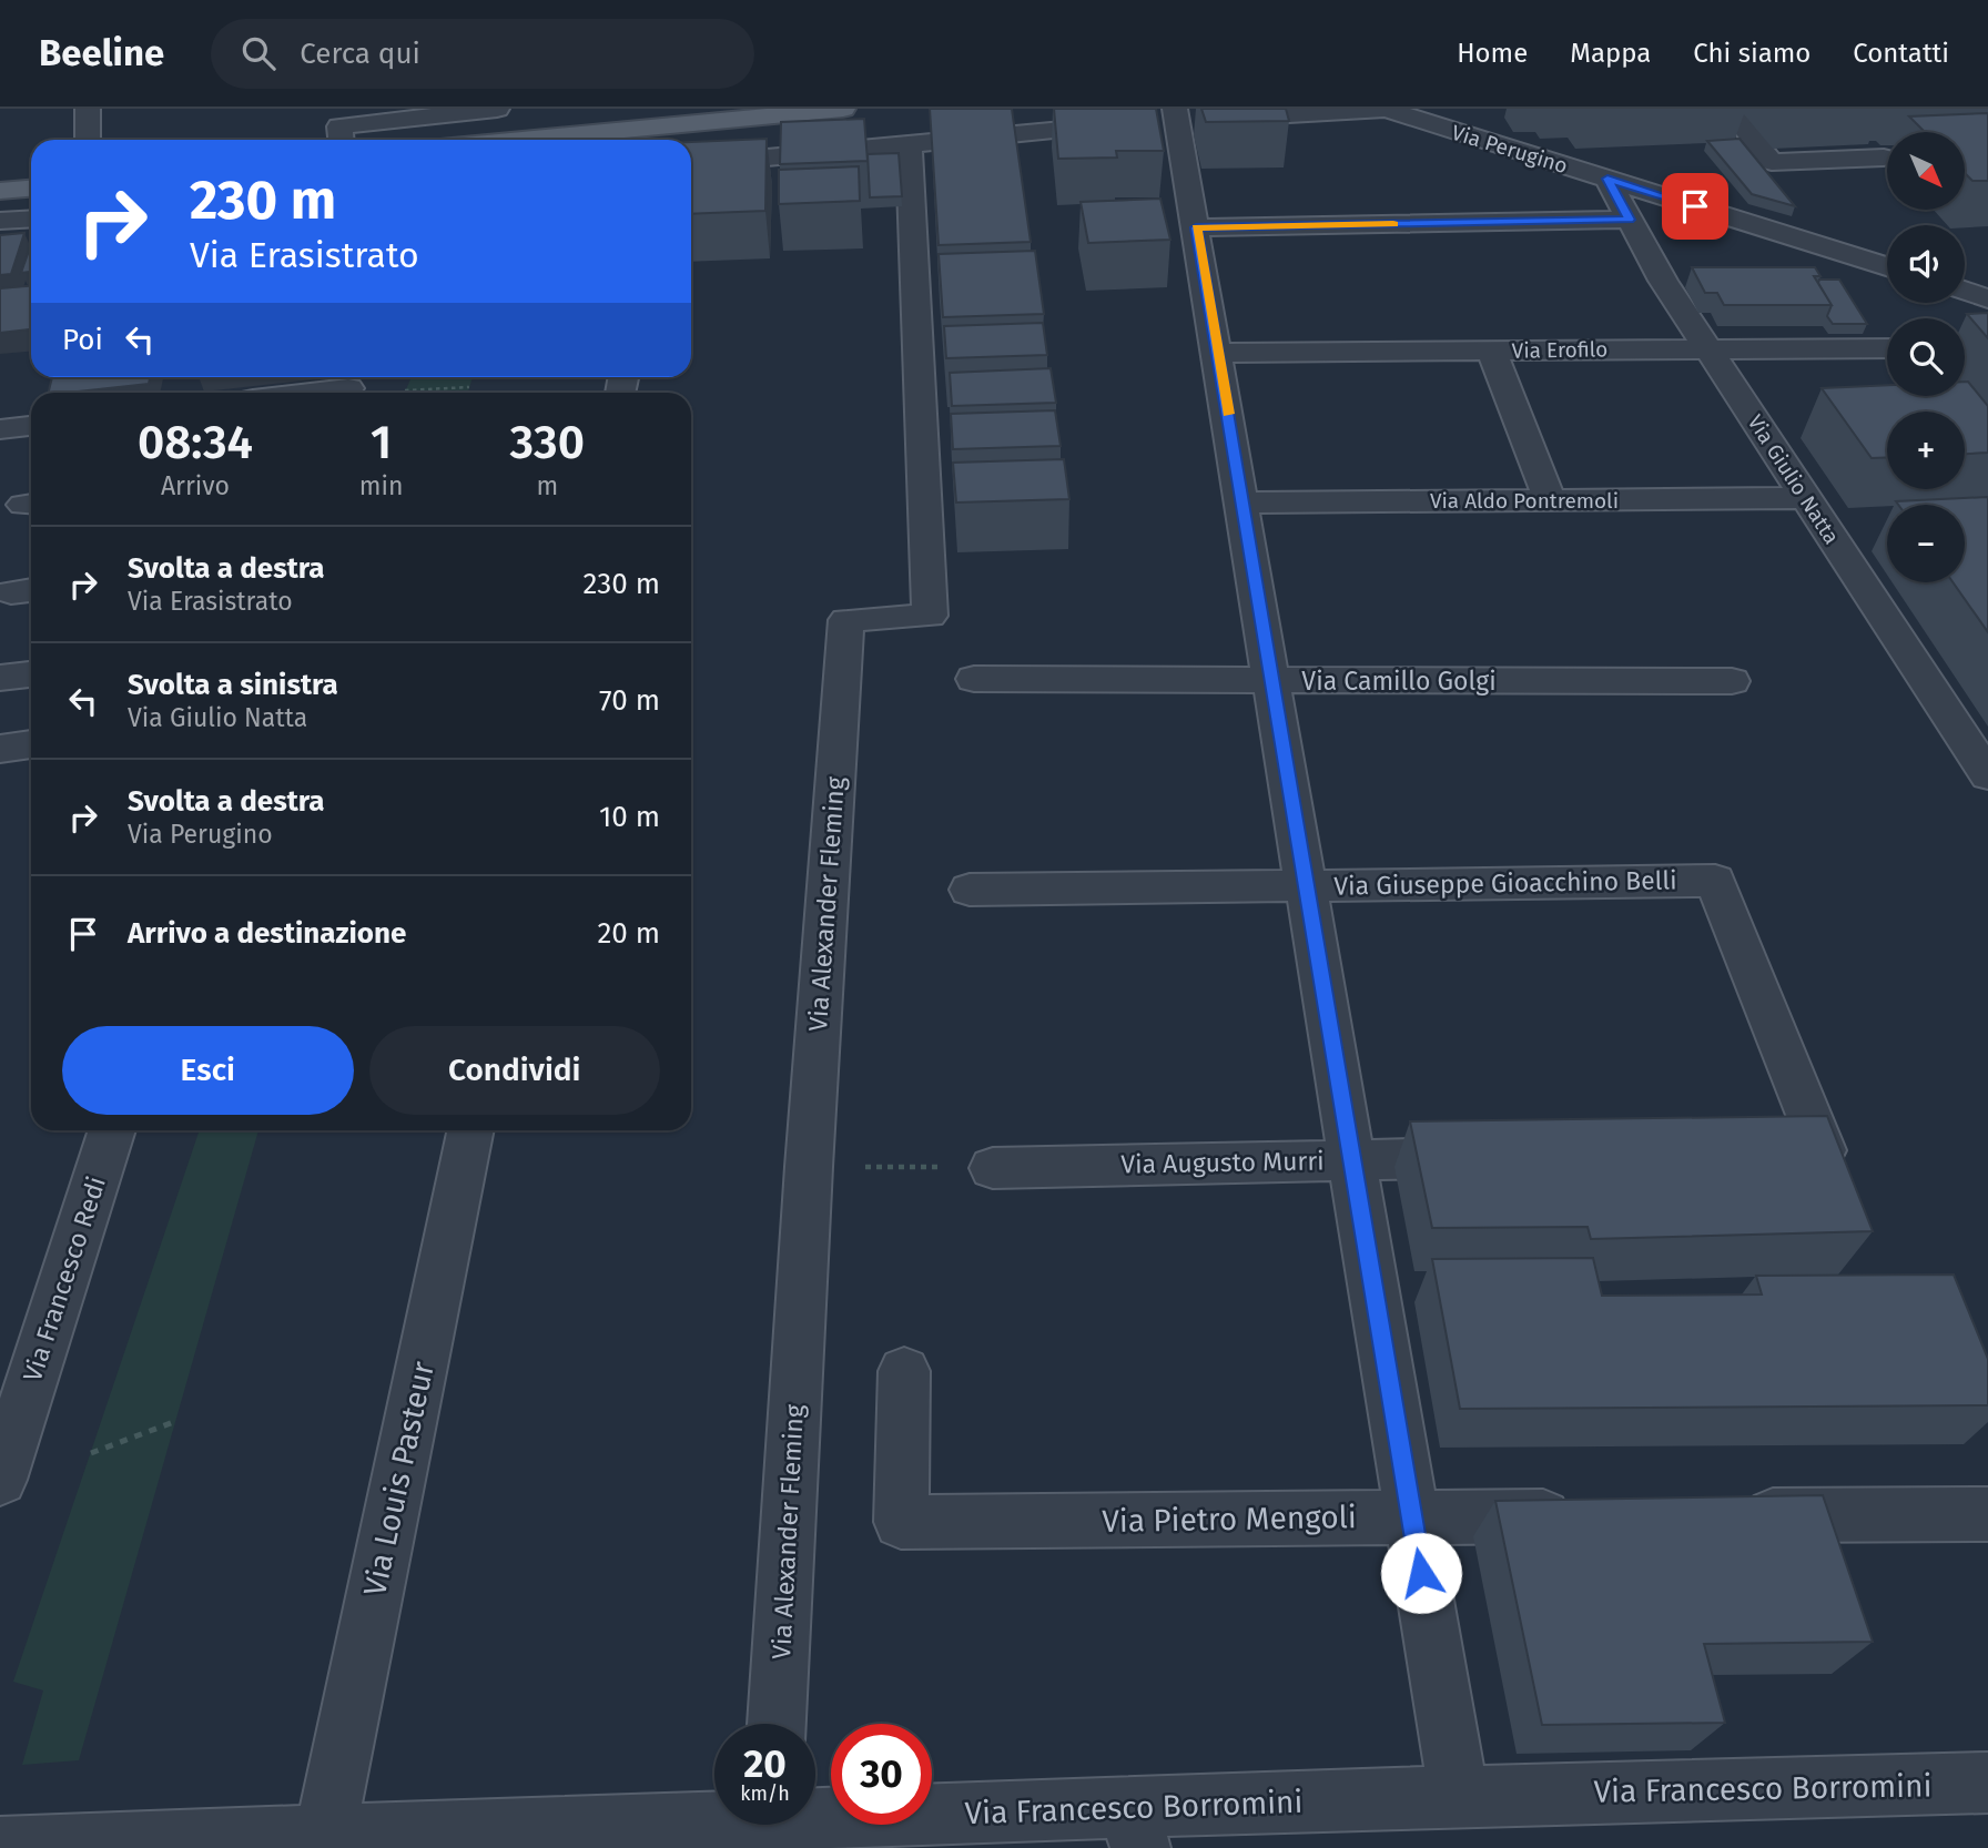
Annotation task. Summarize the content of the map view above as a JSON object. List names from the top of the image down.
{
  "streets": {
    "street": [
      "Via Perugino",
      "Via Erofilo",
      "Via Giulio Natta",
      "Via Aldo Pontremoli",
      "Via Camillo Golgi",
      "Via Giuseppe Gioacchino Belli",
      "Via Alexander Fleming",
      "Via Augusto Murri",
      "Via Francesco Redi",
      "Via Louis Pasteur",
      "Via Pietro Mengoli",
      "Via Francesco Borromini"
    ]
  },
  "crossings": [
    ["Via Perugino", "Via Giulio Natta"],
    ["Via Erofilo", "Via Giulio Natta"],
    ["Via Giulio Natta", "Via Aldo Pontremoli"],
    ["Via Louis Pasteur", "Via Francesco Borromini"]
  ],
  "north": "bottom right",
  "page": {
    "header": "Beeline",
    "search": "Cerca qui",
    "nav": [
      "Home",
      "Mappa",
      "Chi siamo",
      "Contatti"
    ],
    "map_buttons": ["+", "−"],
    "turn": ["230 m", "Via Erasistrato"],
    "then": "Poi",
    "eta": [
      "08:34",
      "Arrivo",
      "1",
      "min",
      "330",
      "m"
    ],
    "list": [
      {
        "name": "Svolta a destra",
        "note": "Via Erasistrato",
        "value": "230 m"
      },
      {
        "name": "Svolta a sinistra",
        "note": "Via Giulio Natta",
        "value": "70 m"
      },
      {
        "name": "Svolta a destra",
        "note": "Via Perugino",
        "value": "10 m"
      },
      {
        "name": "Arrivo a destinazione",
        "value": "20 m"
      }
    ],
    "buttons": ["Esci", "Condividi"],
    "speed": "20 km/h",
    "limit": "30"
  }
}
